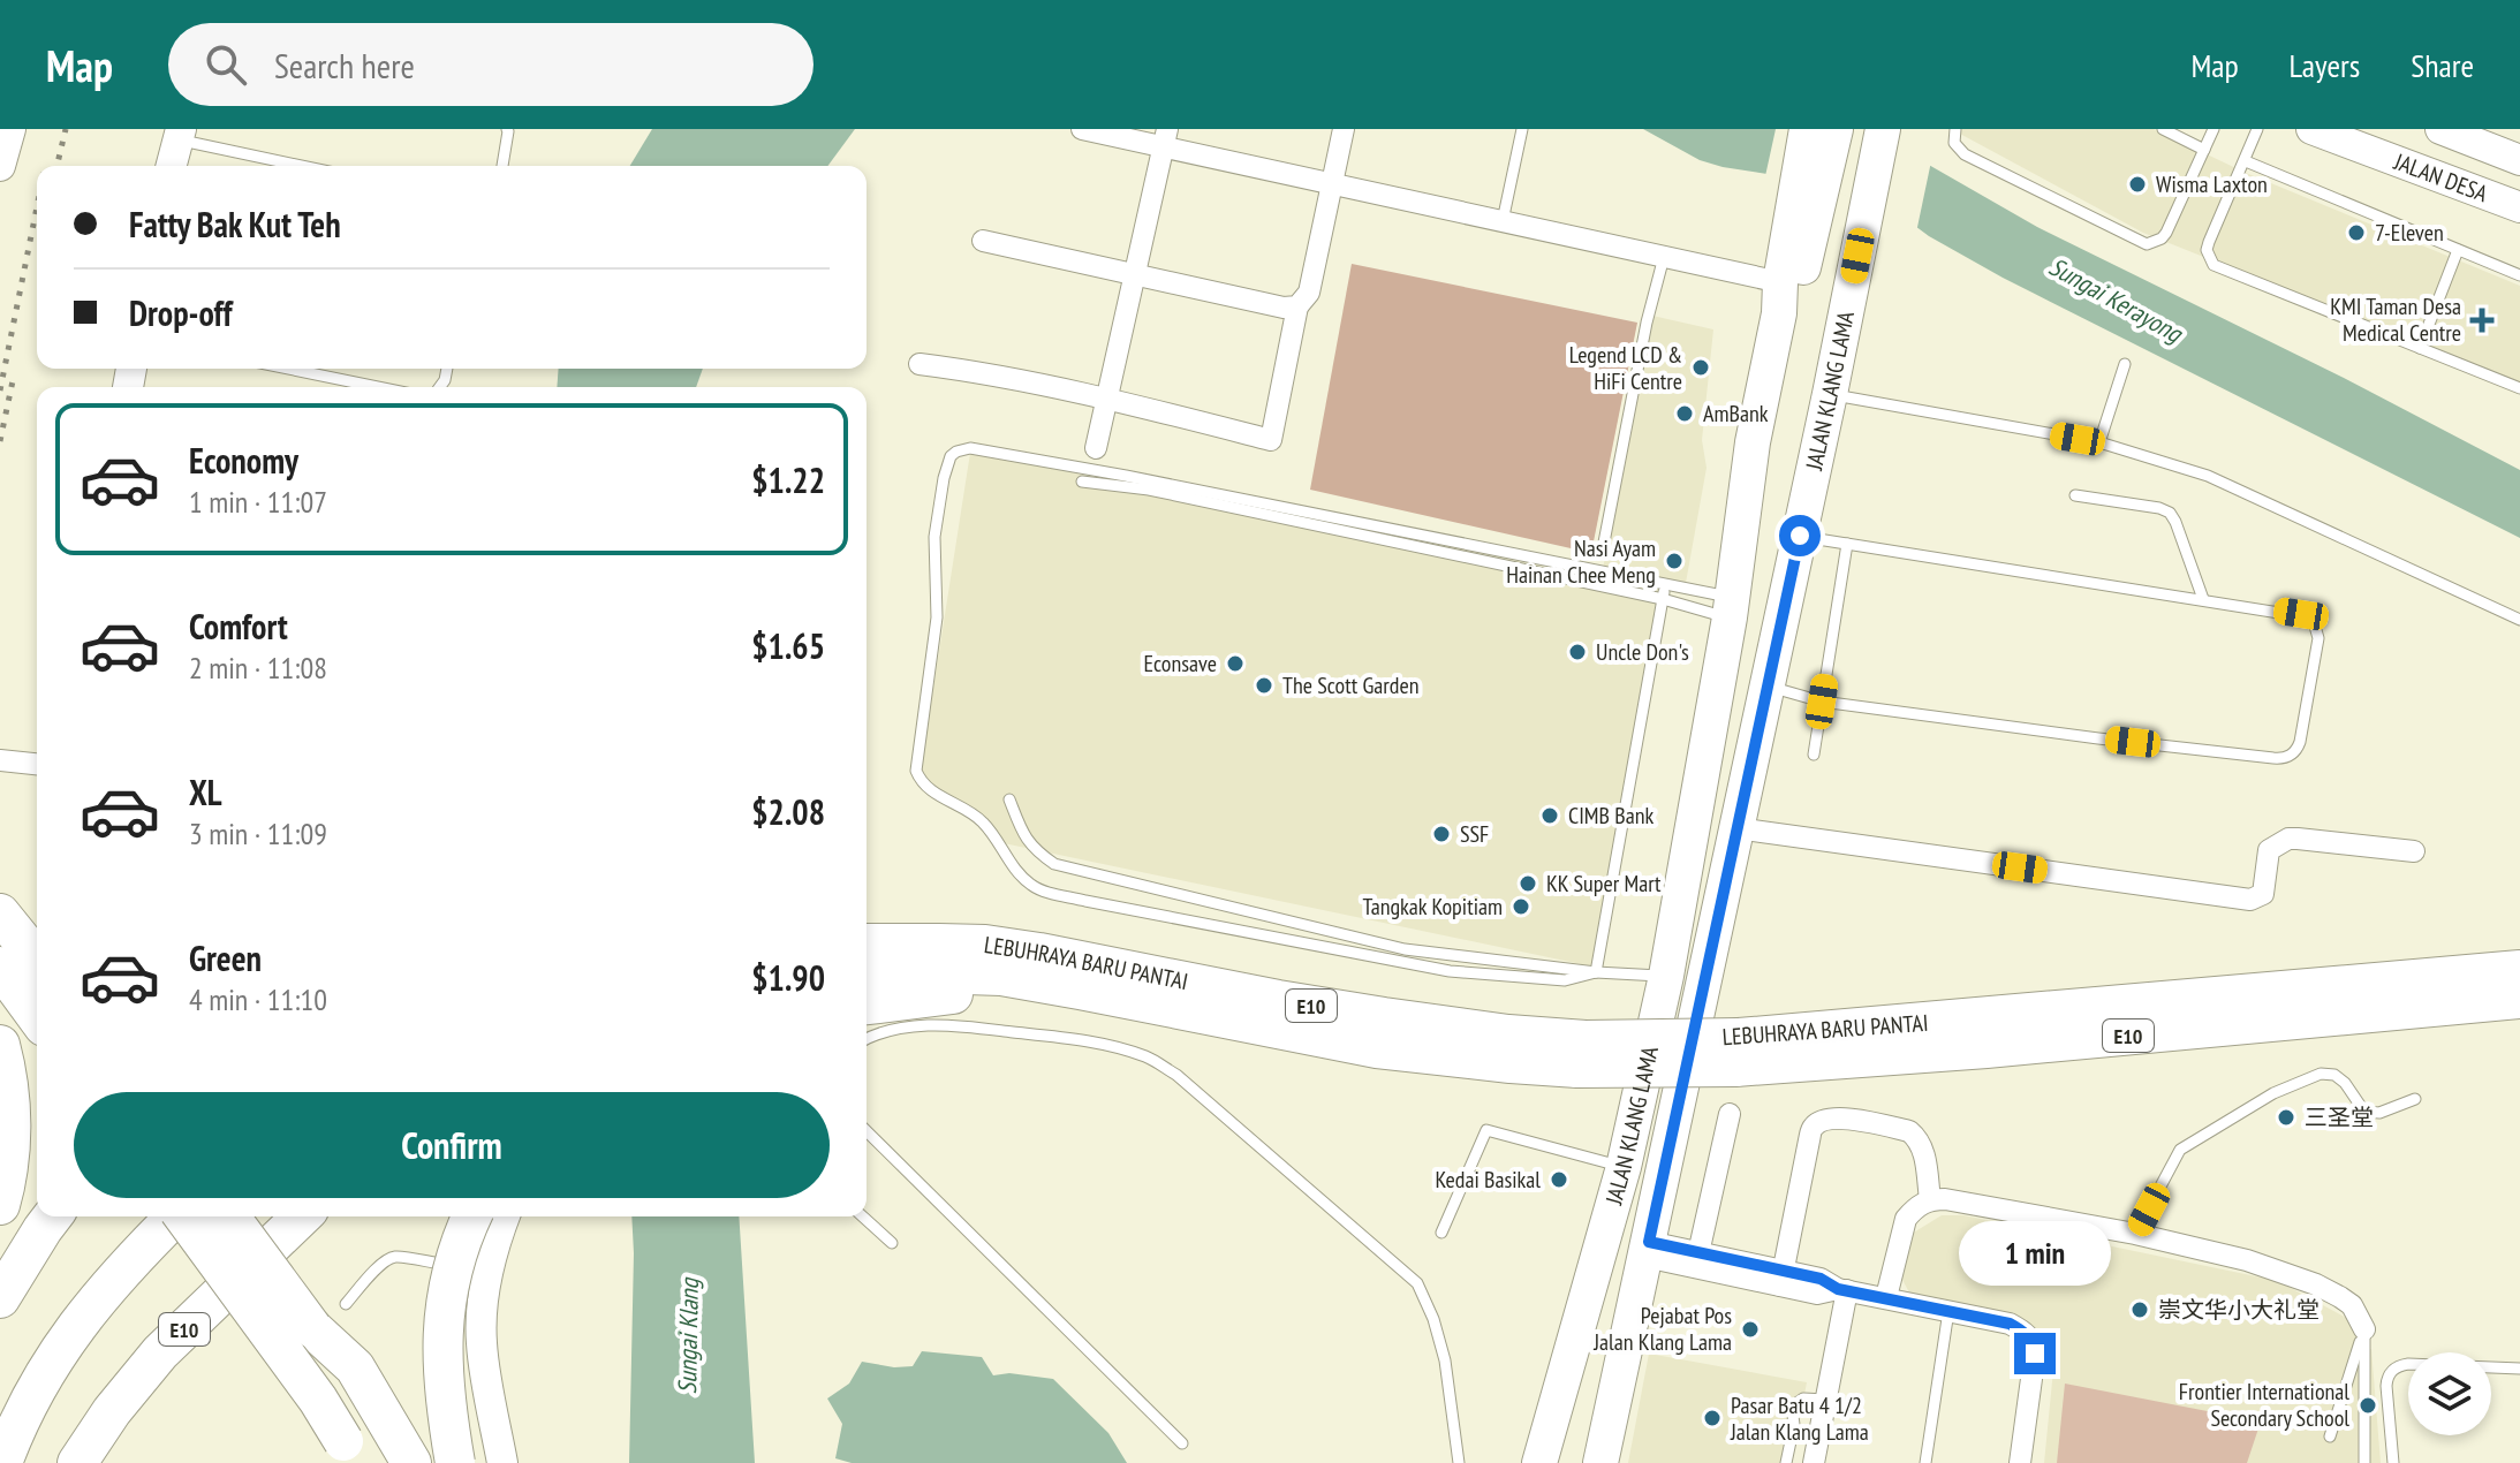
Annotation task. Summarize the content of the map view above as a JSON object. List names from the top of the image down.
{
  "streets": {
    "highway": ["LEBUHRAYA BARU PANTAI", "E10"],
    "main road": ["JALAN KLANG LAMA"],
    "street": ["JALAN DESA"]
  },
  "water": ["Sungai Kerayong", "Sungai Klang"],
  "places": {
    "other": [
      "Wisma Laxton",
      "7-Eleven",
      "Legend LCD & HiFi Centre",
      "AmBank",
      "Nasi Ayam Hainan Chee Meng",
      "Uncle Don's",
      "Econsave",
      "The Scott Garden",
      "CIMB Bank",
      "SSF",
      "KK Super Mart",
      "Tangkak Kopitiam",
      "三圣堂",
      "Kedai Basikal",
      "崇文华小大礼堂",
      "Pejabat Pos Jalan Klang Lama",
      "Frontier International Secondary School",
      "Pasar Batu 4 1/2 Jalan Klang Lama"
    ],
    "health": ["KMI Taman Desa Medical Centre"]
  },
  "page": {
    "header": "Map",
    "search": "Search here",
    "nav": ["Map", "Layers", "Share"],
    "banner": ["Fatty Bak Kut Teh", "Drop-off"],
    "list": [
      {
        "name": "Economy",
        "note": "1 min · 11:07",
        "value": "$1.22"
      },
      {
        "name": "Comfort",
        "note": "2 min · 11:08",
        "value": "$1.65"
      },
      {
        "name": "XL",
        "note": "3 min · 11:09",
        "value": "$2.08"
      },
      {
        "name": "Green",
        "note": "4 min · 11:10",
        "value": "$1.90"
      }
    ],
    "buttons": "Confirm",
    "bubble": "1 min"
  }
}
